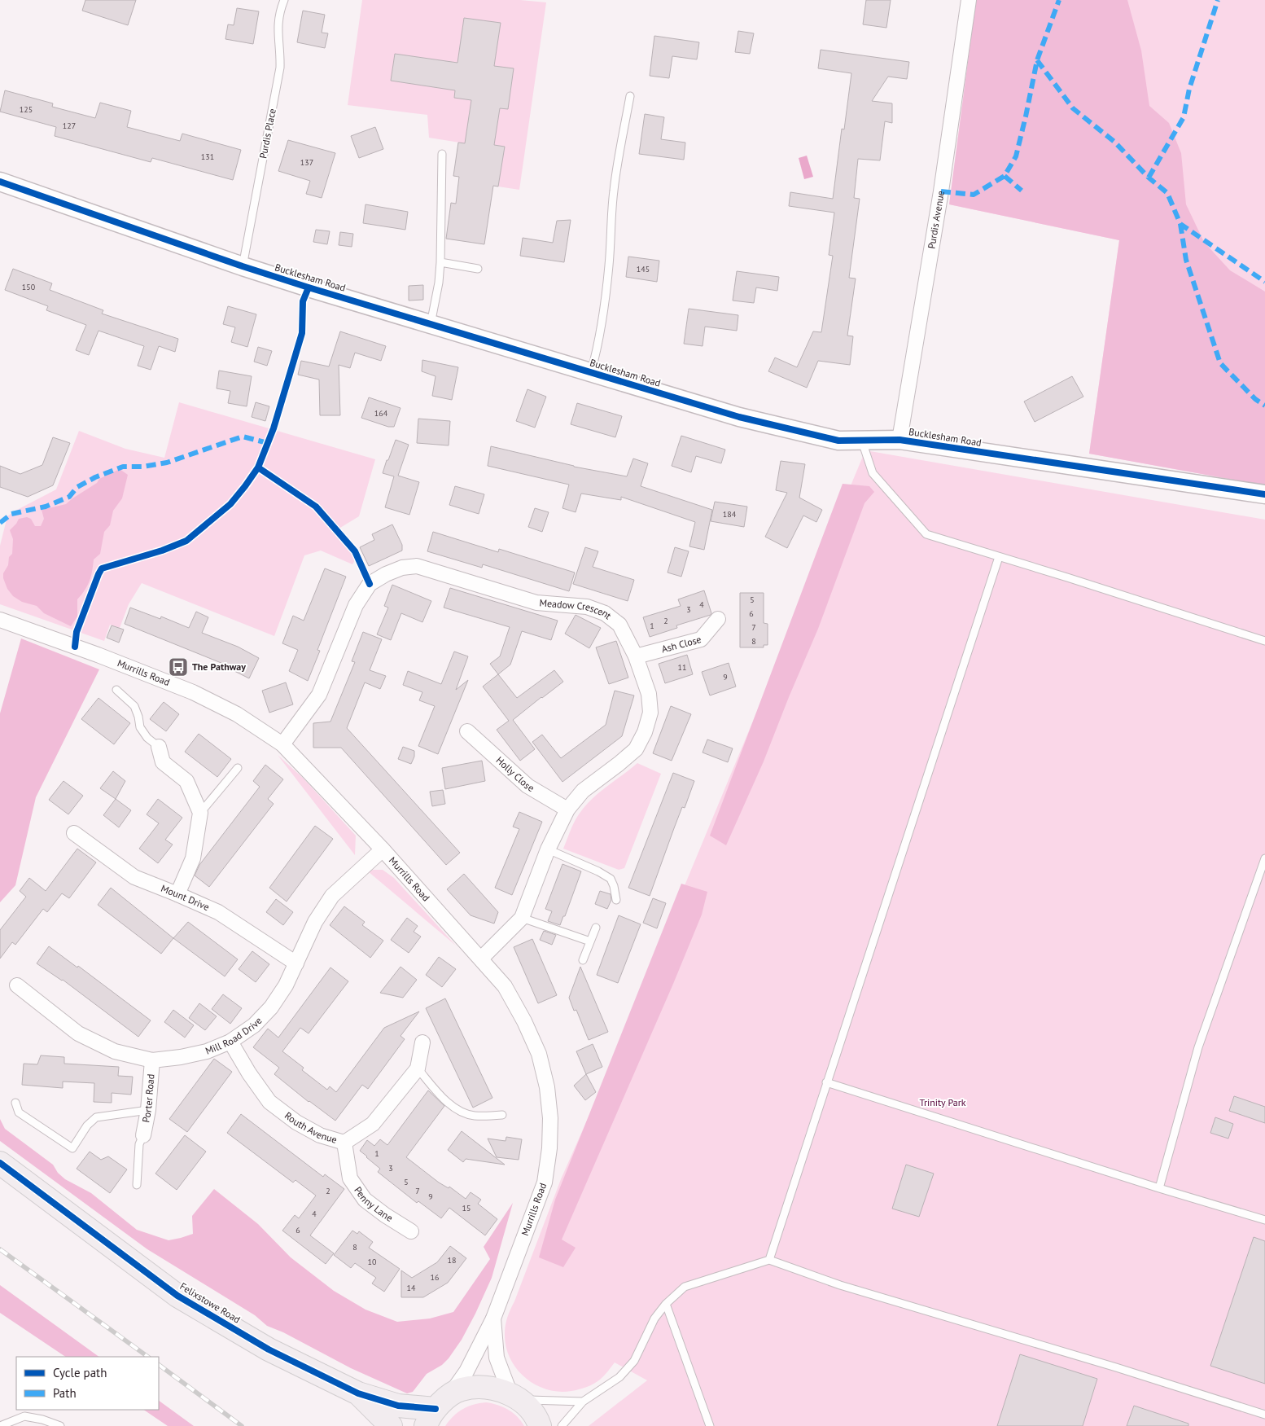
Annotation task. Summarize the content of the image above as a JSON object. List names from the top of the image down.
{
  "streets": {
    "main road": ["Felixstowe Road"],
    "street": [
      "Purdis Avenue",
      "Bucklesham Road",
      "Meadow Crescent",
      "Ash Close",
      "Murrills Road",
      "Holly Close",
      "Mount Drive",
      "Mill Road Drive",
      "Porter Road",
      "Routh Avenue",
      "Penny Lane"
    ],
    "lane": ["Purdis Place"]
  },
  "crossings": [
    ["Purdis Place", "Bucklesham Road"],
    ["Purdis Avenue", "Bucklesham Road"],
    ["Meadow Crescent", "Ash Close"],
    ["Meadow Crescent", "Murrills Road"],
    ["Meadow Crescent", "Holly Close"],
    ["Murrills Road", "Mill Road Drive"],
    ["Murrills Road", "Felixstowe Road"],
    ["Mount Drive", "Mill Road Drive"],
    ["Mill Road Drive", "Porter Road"],
    ["Mill Road Drive", "Routh Avenue"],
    ["Routh Avenue", "Penny Lane"]
  ],
  "parks": ["Trinity Park"],
  "places": {
    "bus stop": ["The Pathway"]
  },
  "house_numbers": [
    "125",
    "127",
    "131",
    "137",
    "145",
    "150",
    "164",
    "184",
    "5",
    "4",
    "3",
    "6",
    "2",
    "1",
    "7",
    "8",
    "11",
    "9",
    "1",
    "3",
    "5",
    "2",
    "7",
    "9",
    "15",
    "4",
    "6",
    "8",
    "18",
    "10",
    "16",
    "14"
  ],
  "legend": ["Cycle path", "Path"]
}
